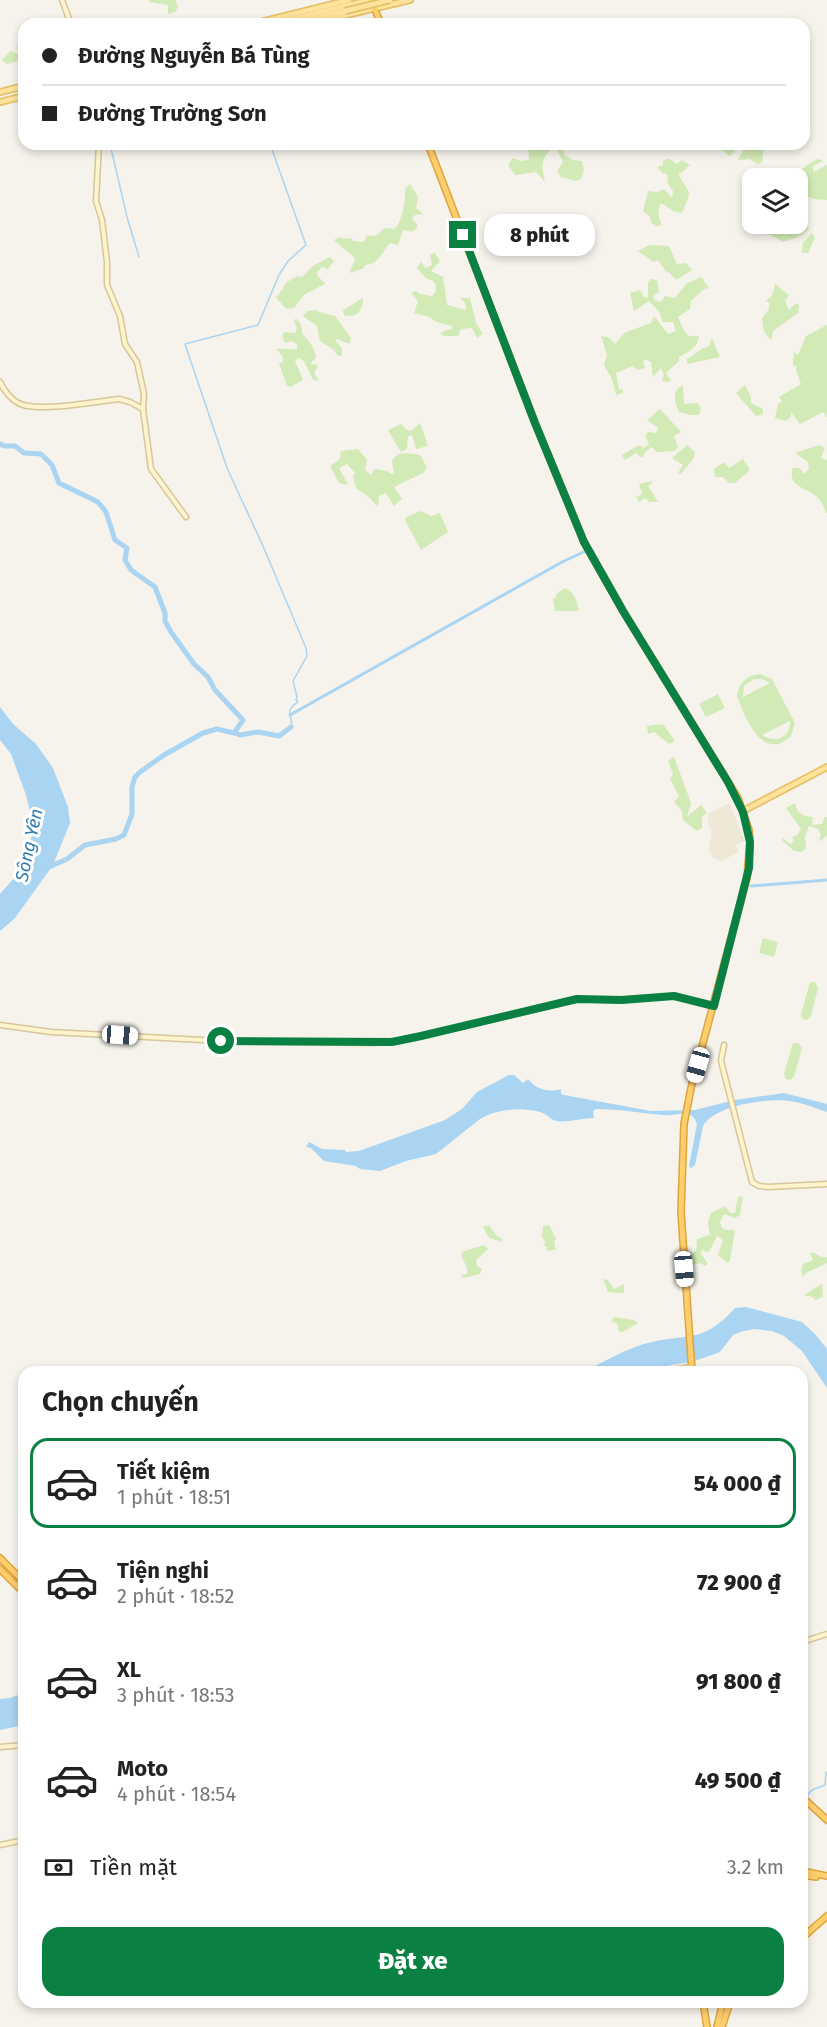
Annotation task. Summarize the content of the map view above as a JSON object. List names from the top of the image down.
{
  "water": ["Sông Yên"],
  "page": {
    "banner": ["Đường Nguyễn Bá Tùng", "Đường Trường Sơn"],
    "bubble": "8 phút",
    "heading": "Chọn chuyến",
    "list": [
      {
        "name": "Tiết kiệm",
        "note": "1 phút · 18:51",
        "value": "54 000 ₫"
      },
      {
        "name": "Tiện nghi",
        "note": "2 phút · 18:52",
        "value": "72 900 ₫"
      },
      {
        "name": "XL",
        "note": "3 phút · 18:53",
        "value": "91 800 ₫"
      },
      {
        "name": "Moto",
        "note": "4 phút · 18:54",
        "value": "49 500 ₫"
      }
    ],
    "pay": ["Tiền mặt", "3.2 km"],
    "buttons": "Đặt xe"
  }
}
